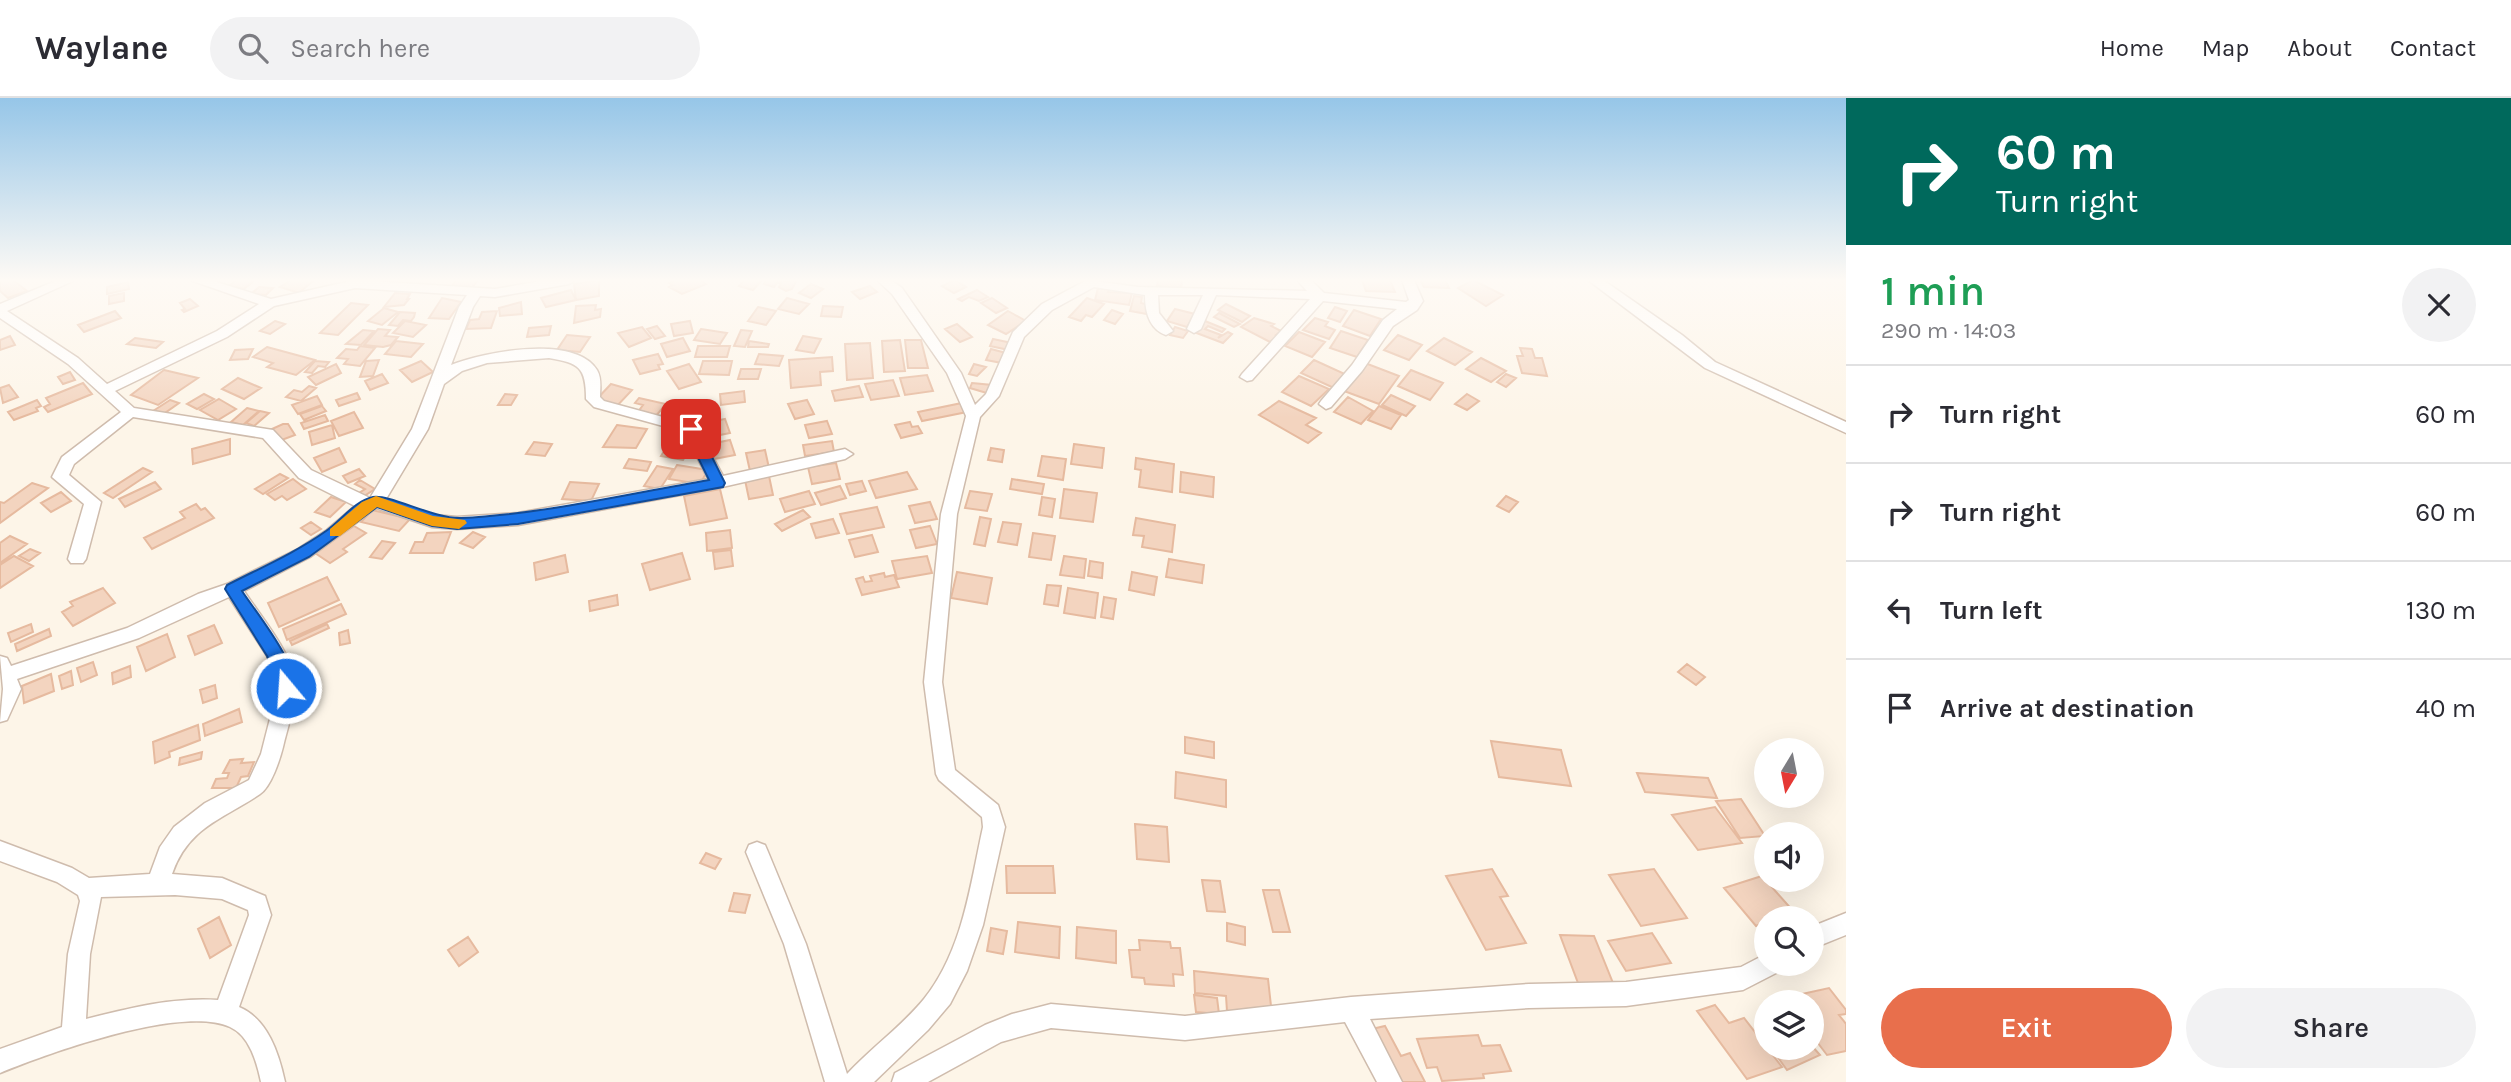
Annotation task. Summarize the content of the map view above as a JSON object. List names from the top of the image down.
{
  "north": "bottom",
  "page": {
    "header": "Waylane",
    "search": "Search here",
    "nav": [
      "Home",
      "Map",
      "About",
      "Contact"
    ],
    "turn": ["60 m", "Turn right"],
    "heading": ["1 min", "290 m · 14:03"],
    "list": [
      {
        "name": "Turn right",
        "value": "60 m"
      },
      {
        "name": "Turn right",
        "value": "60 m"
      },
      {
        "name": "Turn left",
        "value": "130 m"
      },
      {
        "name": "Arrive at destination",
        "value": "40 m"
      }
    ],
    "buttons": ["Exit", "Share"]
  }
}
